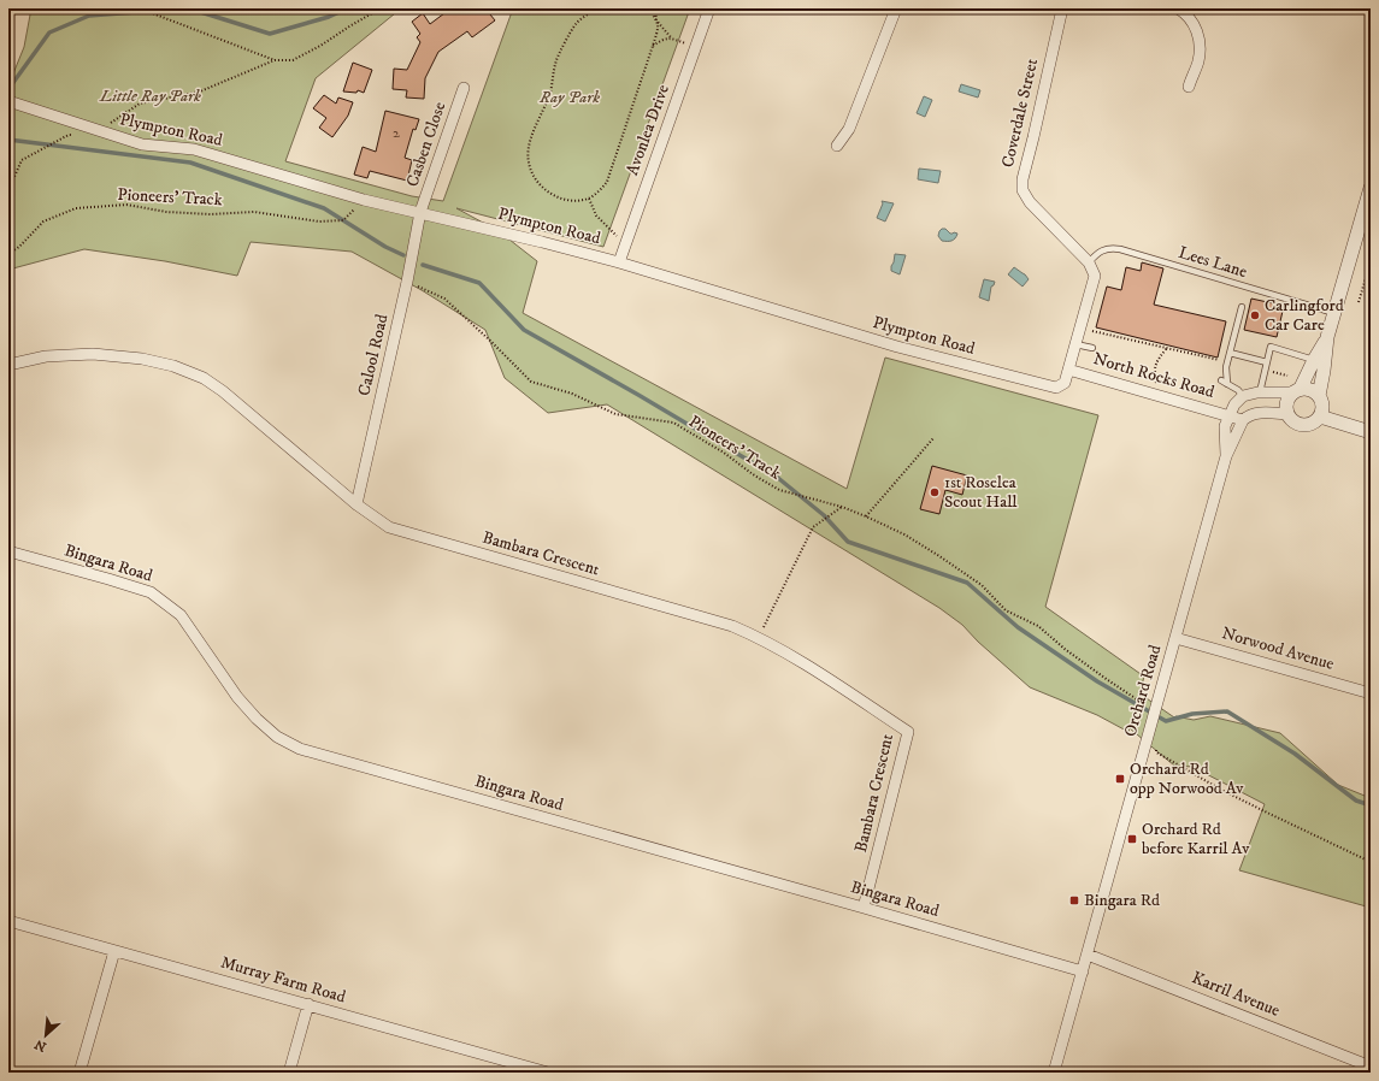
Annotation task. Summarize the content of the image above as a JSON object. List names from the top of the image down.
{
  "streets": {
    "street": [
      "Coverdale Street",
      "Plympton Road",
      "Avonlea Drive",
      "Casben Close",
      "Calool Road",
      "North Rocks Road",
      "Bambara Crescent",
      "Bingara Road",
      "Norwood Avenue",
      "Orchard Road",
      "Murray Farm Road",
      "Karril Avenue"
    ],
    "lane": ["Lees Lane"],
    "path": ["Pioneers' Track"]
  },
  "crossings": [
    ["Coverdale Street", "Lees Lane"],
    ["Plympton Road", "Avonlea Drive"],
    ["Plympton Road", "Casben Close"],
    ["Plympton Road", "Pioneers' Track"],
    ["Plympton Road", "Calool Road"],
    ["Plympton Road", "North Rocks Road"],
    ["Casben Close", "Calool Road"],
    ["Pioneers' Track", "Calool Road"],
    ["Pioneers' Track", "Orchard Road"],
    ["Calool Road", "Bambara Crescent"],
    ["North Rocks Road", "Orchard Road"],
    ["Bambara Crescent", "Bingara Road"],
    ["Bingara Road", "Orchard Road"],
    ["Norwood Avenue", "Orchard Road"],
    ["Orchard Road", "Karril Avenue"]
  ],
  "parks": ["Little Ray Park", "Ray Park"],
  "places": {
    "other": ["Carlingford Car Care", "1st Roselea Scout Hall"],
    "transit": ["Orchard Rd opp Norwood Av", "Orchard Rd before Karril Av", "Bingara Rd"]
  },
  "house_numbers": ["2"],
  "north": "bottom left"
}
